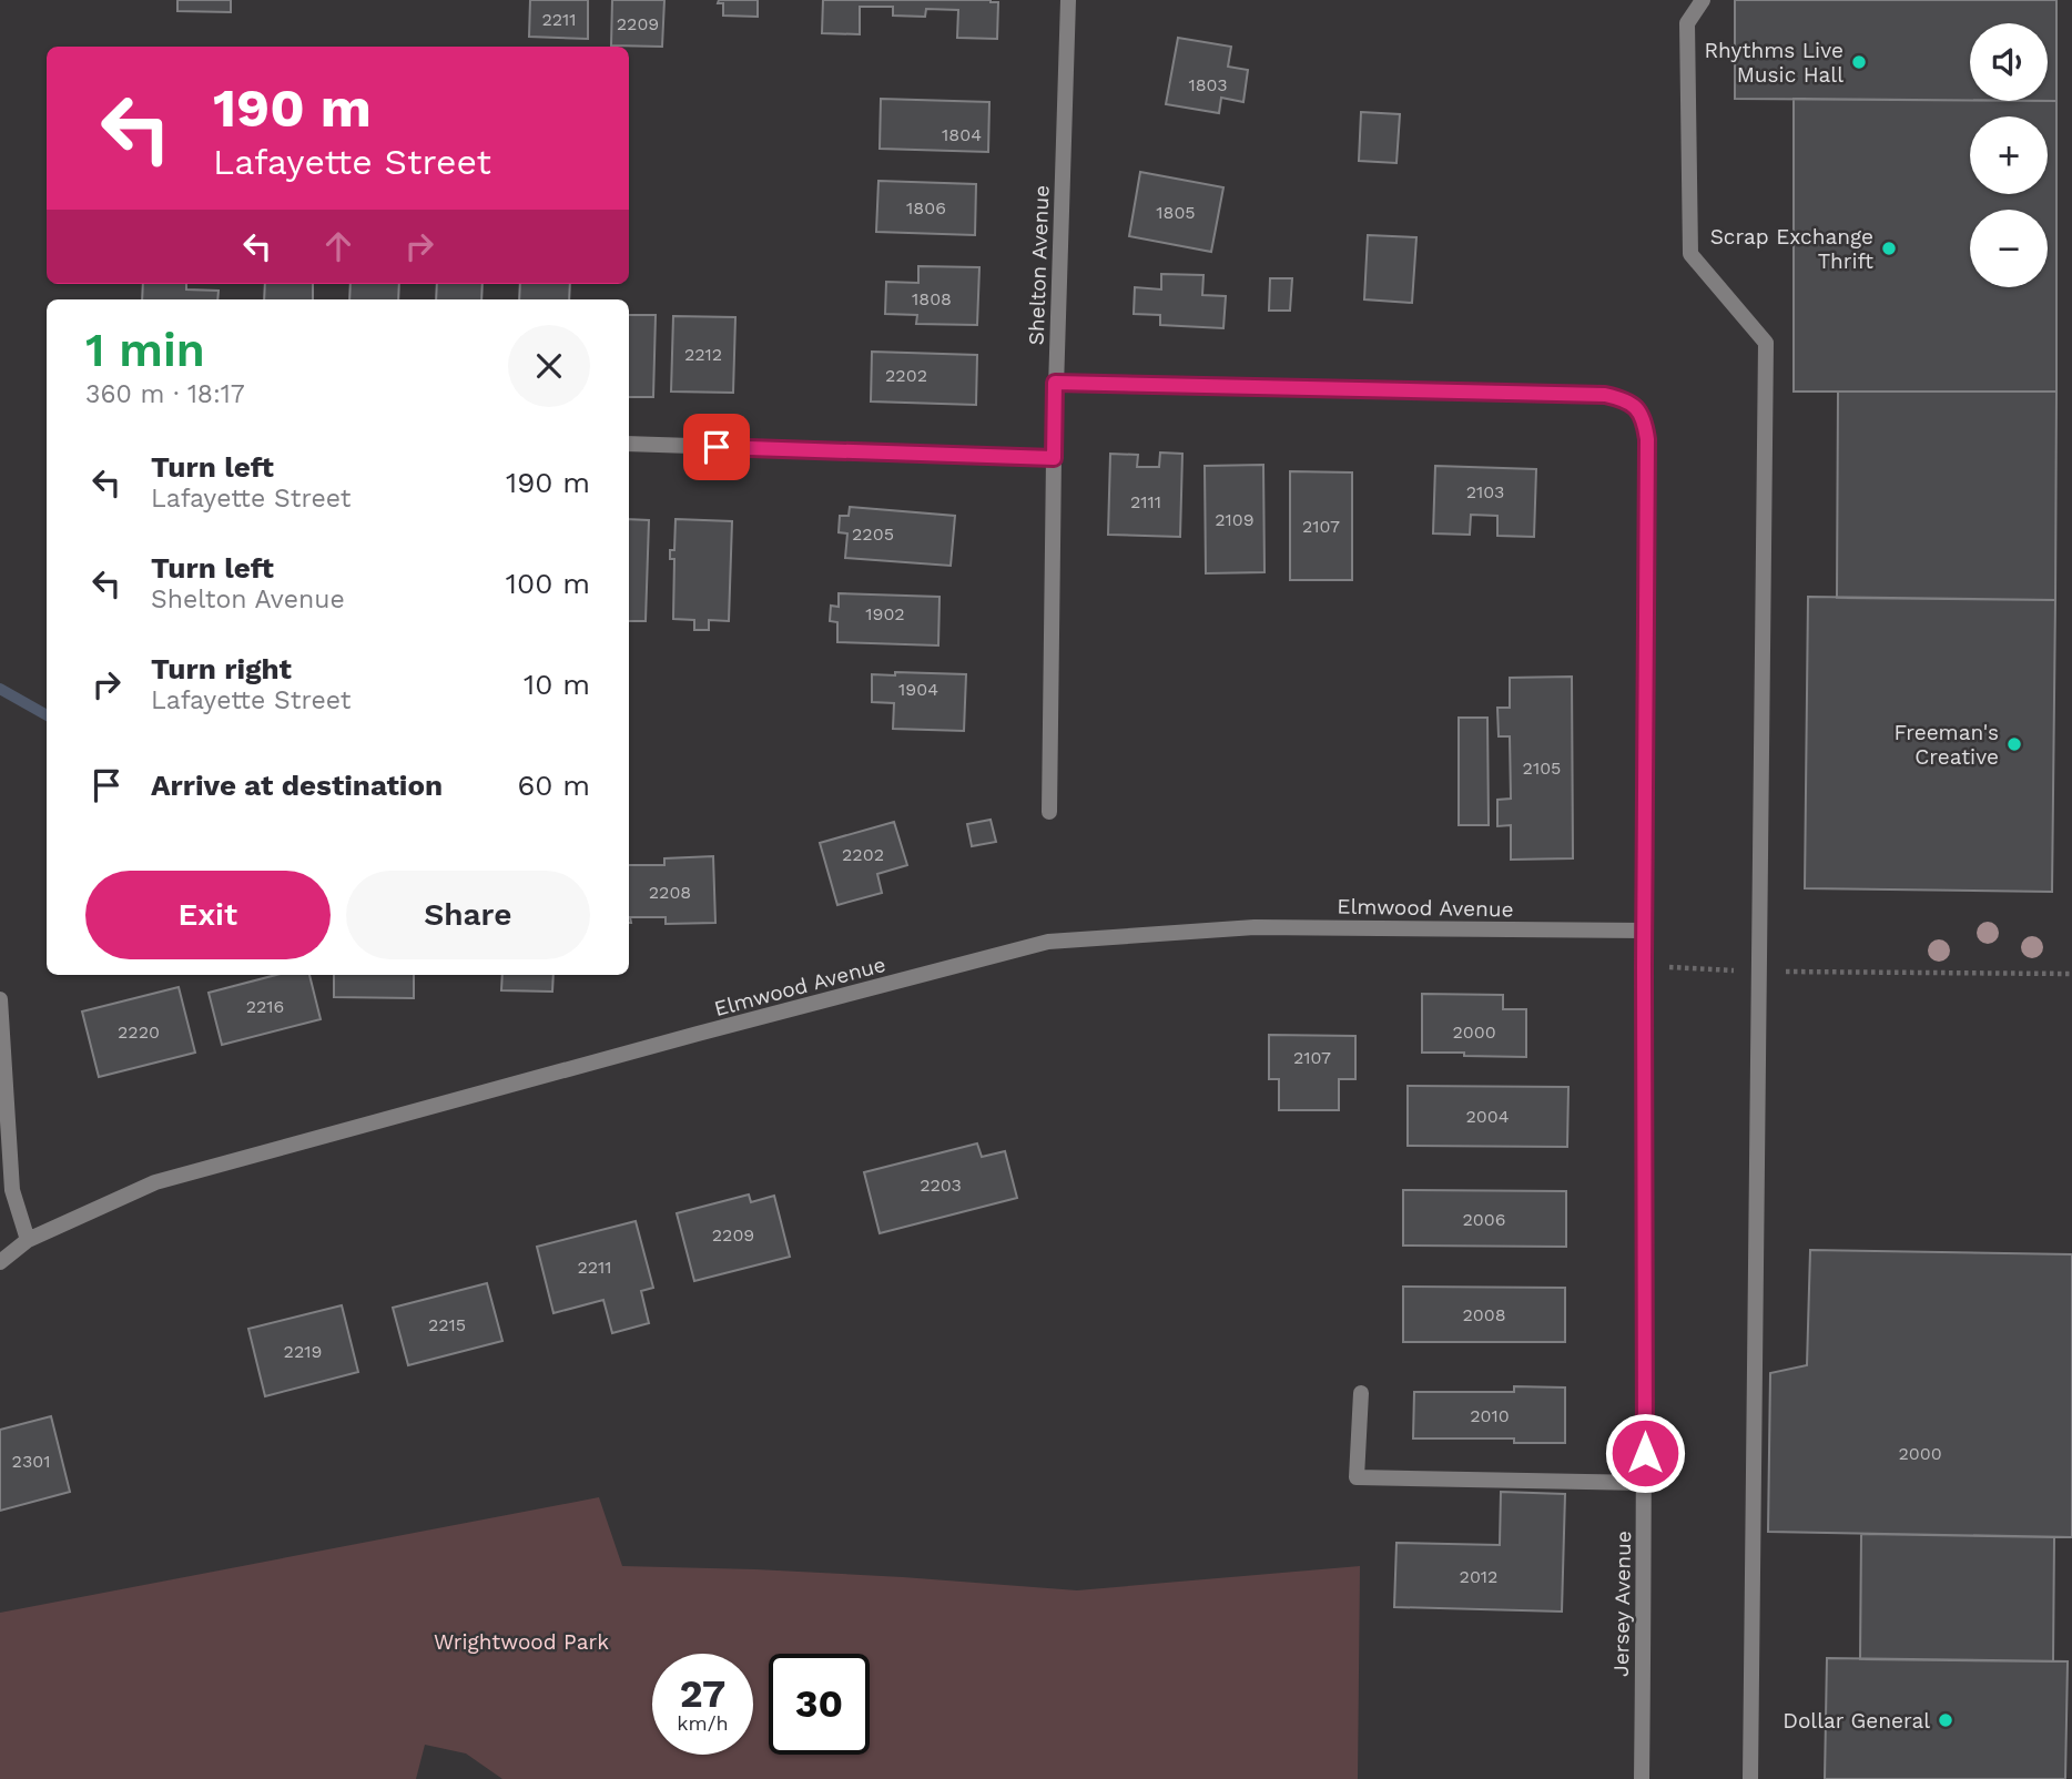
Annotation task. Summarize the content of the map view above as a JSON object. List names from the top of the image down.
{
  "streets": {
    "street": ["Shelton Avenue", "Elmwood Avenue", "Jersey Avenue"]
  },
  "crossings": [
    ["Shelton Avenue", "Jersey Avenue"],
    ["Elmwood Avenue", "Jersey Avenue"]
  ],
  "parks": ["Wrightwood Park"],
  "places": [
    "Rhythms Live Music Hall",
    "Scrap Exchange Thrift",
    "Freeman's Creative",
    "Dollar General"
  ],
  "house_numbers": [
    "2211",
    "2209",
    "1803",
    "1804",
    "1806",
    "1805",
    "1808",
    "2212",
    "2202",
    "2103",
    "2111",
    "2109",
    "2107",
    "2205",
    "1902",
    "1904",
    "2105",
    "2202",
    "2208",
    "2216",
    "2220",
    "2000",
    "2107",
    "2004",
    "2203",
    "2006",
    "2209",
    "2211",
    "2008",
    "2215",
    "2219",
    "2010",
    "2000",
    "2301",
    "2012"
  ],
  "page": {
    "map_buttons": ["+", "−"],
    "turn": ["190 m", "Lafayette Street"],
    "heading": ["1 min", "360 m · 18:17"],
    "list": [
      {
        "name": "Turn left",
        "note": "Lafayette Street",
        "value": "190 m"
      },
      {
        "name": "Turn left",
        "note": "Shelton Avenue",
        "value": "100 m"
      },
      {
        "name": "Turn right",
        "note": "Lafayette Street",
        "value": "10 m"
      },
      {
        "name": "Arrive at destination",
        "value": "60 m"
      }
    ],
    "buttons": ["Exit", "Share"],
    "speed": "27 km/h",
    "limit": "30"
  }
}
